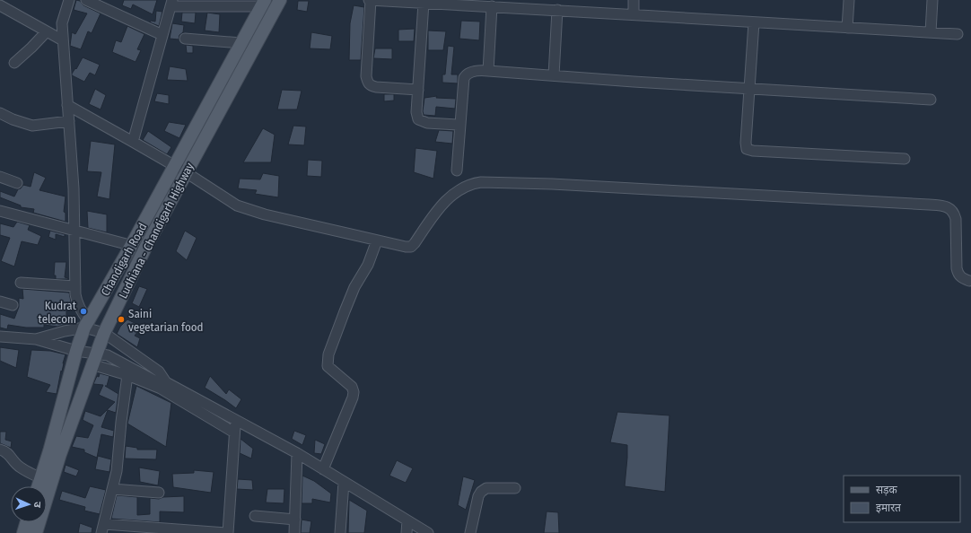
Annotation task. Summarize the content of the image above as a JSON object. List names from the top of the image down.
{
  "streets": {
    "main road": ["Ludhiana - Chandigarh Highway", "Chandigarh Road"]
  },
  "places": ["Kudrat telecom", "Saini vegetarian food"],
  "legend": ["सड़क", "इमारत"],
  "north": "right"
}
